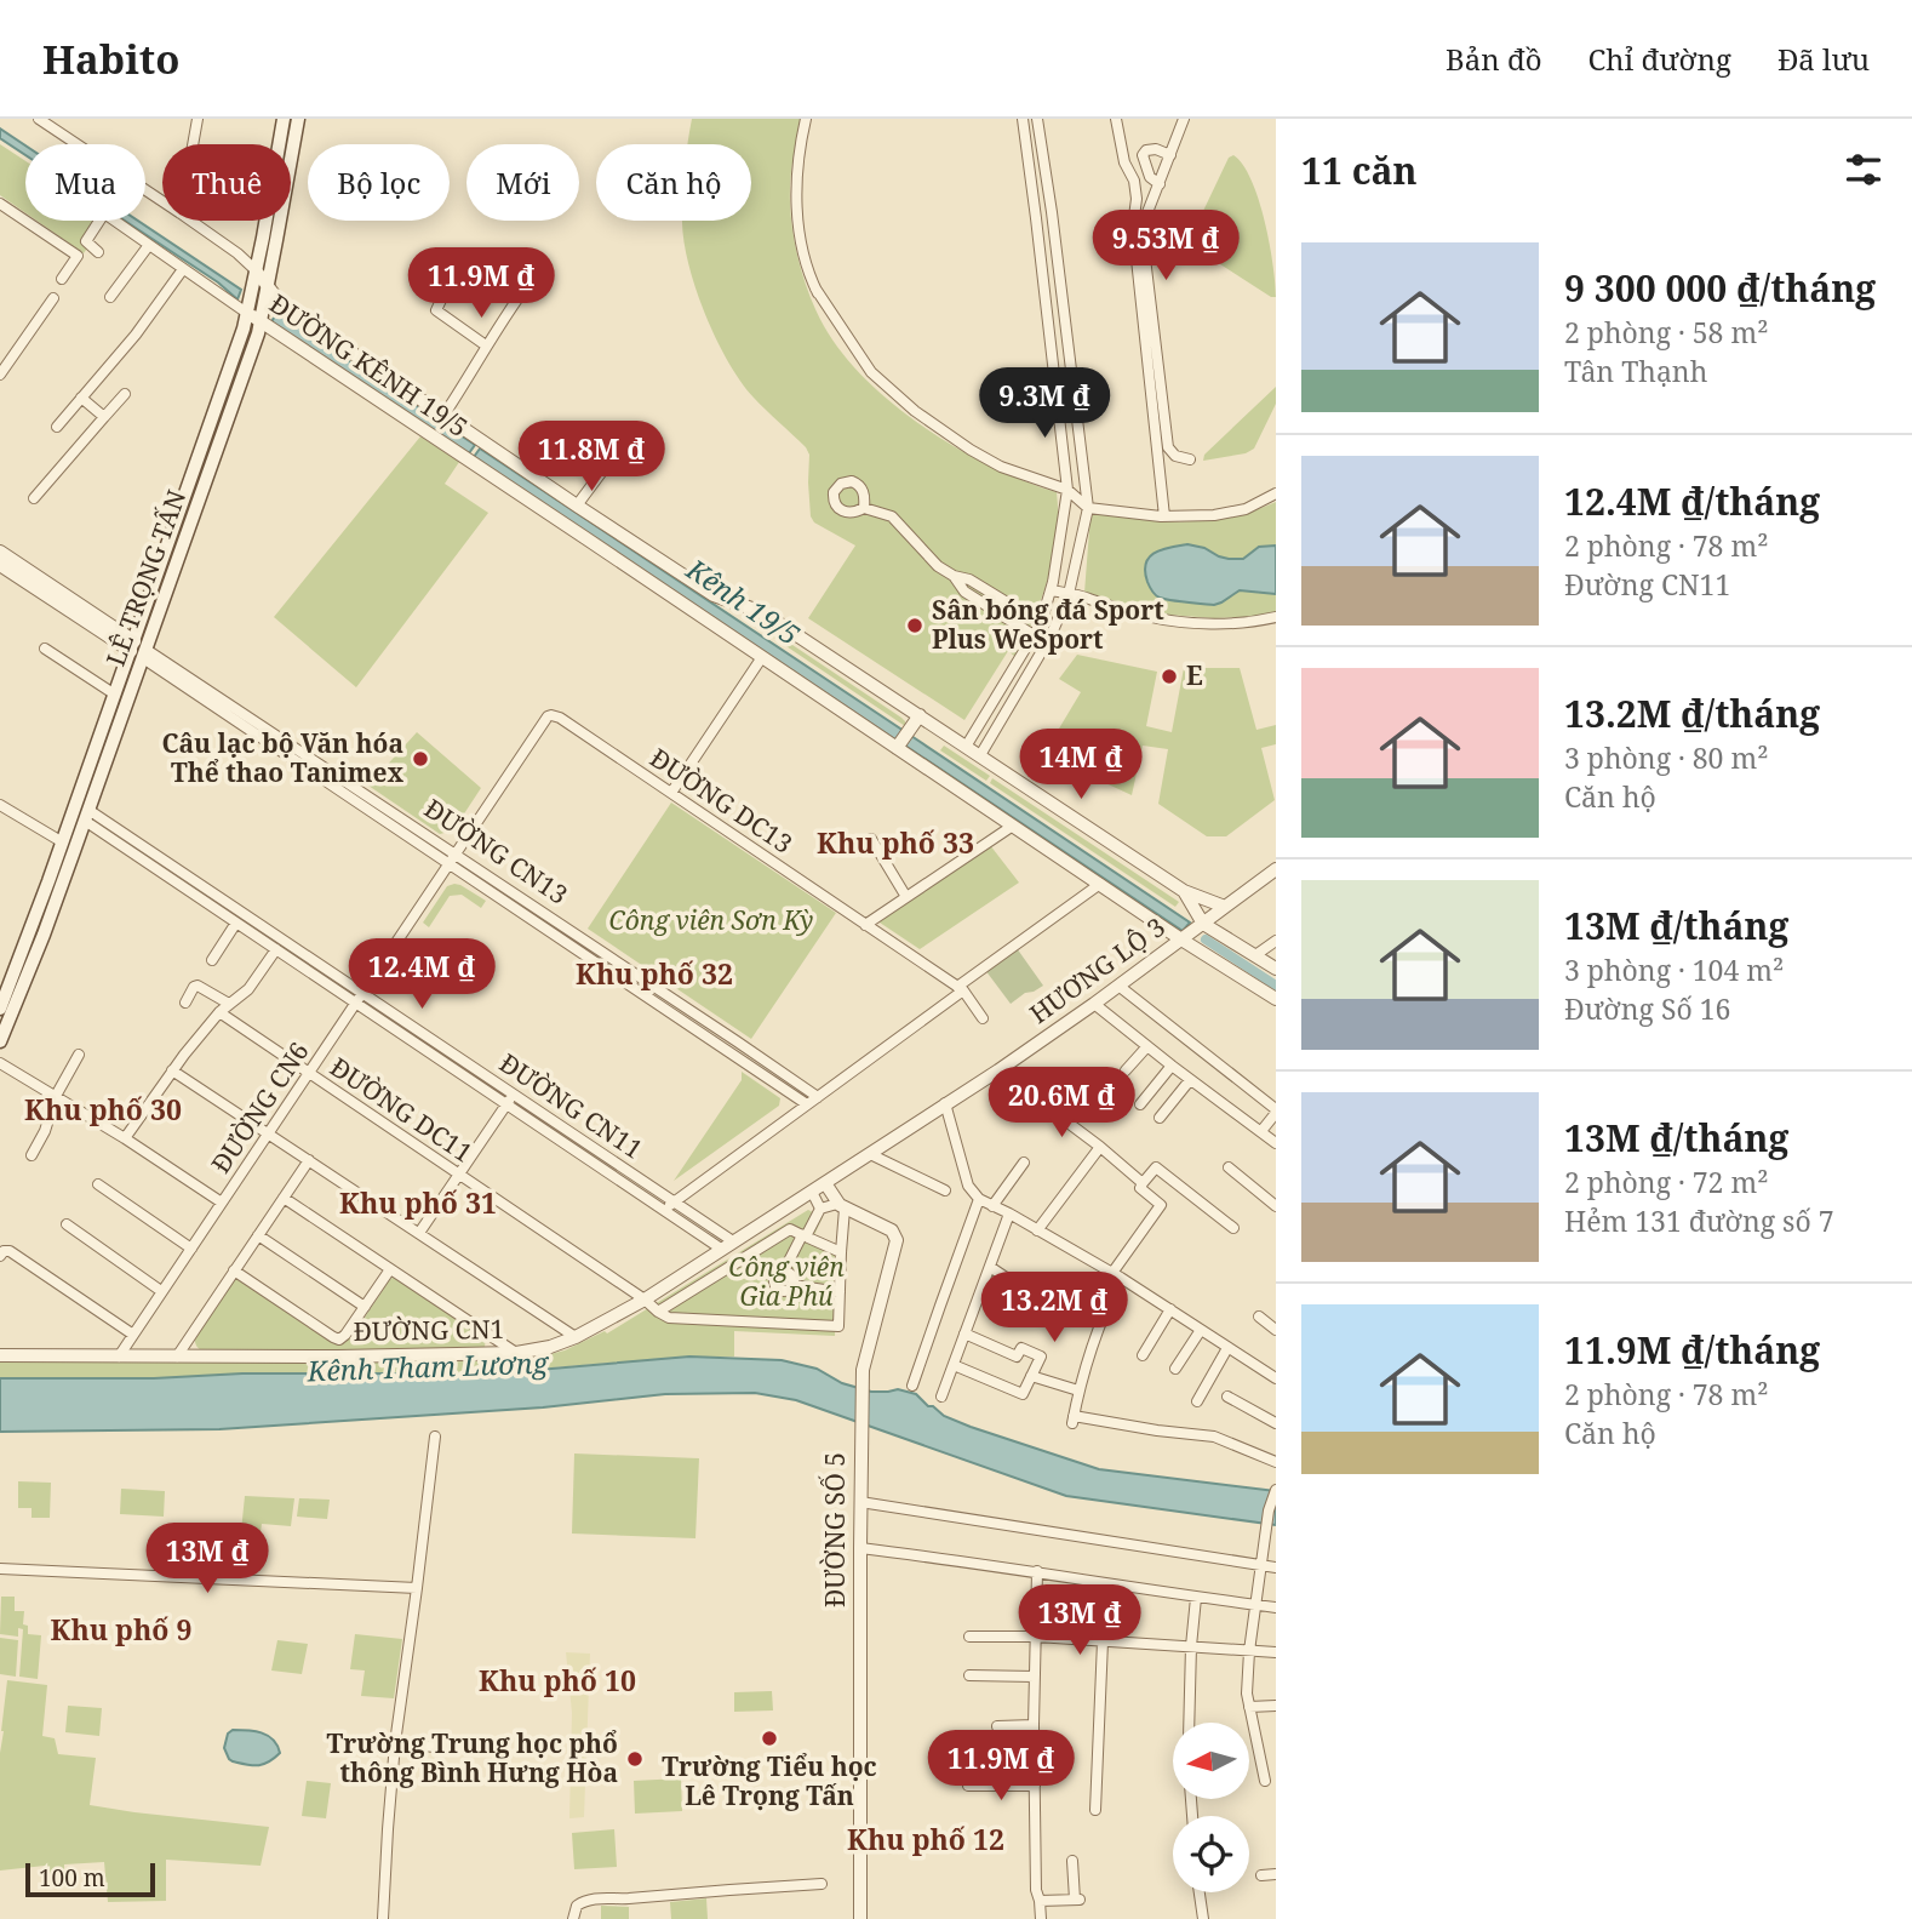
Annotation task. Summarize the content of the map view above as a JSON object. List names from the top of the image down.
{
  "streets": {
    "main road": ["LÊ TRỌNG TẤN"],
    "street": [
      "ĐƯỜNG KÊNH 19/5",
      "ĐƯỜNG DC13",
      "ĐƯỜNG CN13",
      "HƯƠNG LỘ 3",
      "ĐƯỜNG CN11",
      "ĐƯỜNG CN6",
      "ĐƯỜNG DC11",
      "ĐƯỜNG CN1",
      "ĐƯỜNG SỐ 5"
    ]
  },
  "crossings": [
    ["ĐƯỜNG KÊNH 19/5", "LÊ TRỌNG TẤN"],
    ["ĐƯỜNG KÊNH 19/5", "HƯƠNG LỘ 3"],
    ["LÊ TRỌNG TẤN", "ĐƯỜNG CN13"],
    ["LÊ TRỌNG TẤN", "ĐƯỜNG CN11"],
    ["ĐƯỜNG DC13", "ĐƯỜNG CN6"],
    ["ĐƯỜNG CN13", "ĐƯỜNG CN6"],
    ["HƯƠNG LỘ 3", "ĐƯỜNG CN1"],
    ["ĐƯỜNG CN11", "ĐƯỜNG CN6"],
    ["ĐƯỜNG CN11", "ĐƯỜNG CN1"],
    ["ĐƯỜNG CN6", "ĐƯỜNG DC11"],
    ["ĐƯỜNG CN6", "ĐƯỜNG CN1"],
    ["ĐƯỜNG DC11", "ĐƯỜNG CN1"]
  ],
  "districts": [
    "Khu phố 33",
    "Khu phố 32",
    "Khu phố 30",
    "Khu phố 31",
    "Khu phố 9",
    "Khu phố 10",
    "Khu phố 12"
  ],
  "water": ["Kênh 19/5", "Kênh Tham Lương"],
  "parks": ["Công viên Sơn Kỳ", "Công viên Gia Phú"],
  "places": [
    "Sân bóng đá Sport Plus WeSport",
    "E",
    "Câu lạc bộ Văn hóa Thể thao Tanimex",
    "Trường Tiểu học Lê Trọng Tấn",
    "Trường Trung học phổ thông Bình Hưng Hòa"
  ],
  "scale_bar": "100 m",
  "north": "left",
  "page": {
    "header": "Habito",
    "nav": ["Bản đồ", "Chỉ đường", "Đã lưu"],
    "heading": "11 căn",
    "chip": [
      "Mua",
      "Thuê",
      "Bộ lọc",
      "Mới",
      "Căn hộ"
    ],
    "price": [
      "9.53M ₫",
      "11.9M ₫",
      "9.3M ₫",
      "11.8M ₫",
      "14M ₫",
      "12.4M ₫",
      "20.6M ₫",
      "13.2M ₫",
      "13M ₫",
      "13M ₫",
      "11.9M ₫"
    ],
    "list": [
      {
        "name": "9 300 000 ₫/tháng",
        "note": "2 phòng · 58 m² · Tân Thạnh"
      },
      {
        "name": "12.4M ₫/tháng",
        "note": "2 phòng · 78 m² · Đường CN11"
      },
      {
        "name": "13.2M ₫/tháng",
        "note": "3 phòng · 80 m² · Căn hộ"
      },
      {
        "name": "13M ₫/tháng",
        "note": "3 phòng · 104 m² · Đường Số 16"
      },
      {
        "name": "13M ₫/tháng",
        "note": "2 phòng · 72 m² · Hẻm 131 đường số 7"
      },
      {
        "name": "11.9M ₫/tháng",
        "note": "2 phòng · 78 m² · Căn hộ"
      }
    ],
    "scale": "100 m"
  }
}
